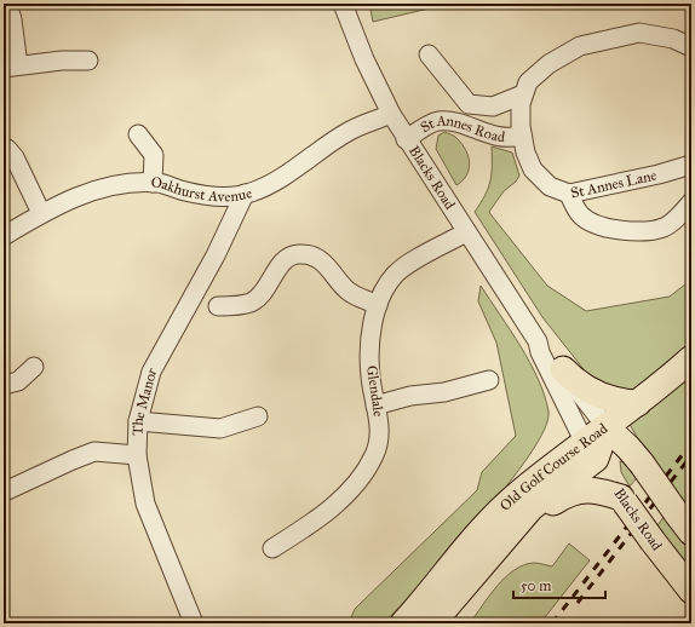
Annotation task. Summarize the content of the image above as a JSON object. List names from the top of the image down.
{
  "streets": {
    "highway": ["Blacks Road", "Old Golf Course Road"],
    "street": [
      "St Annes Road",
      "St Annes Lane",
      "Oakhurst Avenue",
      "Glendale",
      "The Manor"
    ]
  },
  "crossings": [
    ["St Annes Road", "Blacks Road"],
    ["St Annes Road", "St Annes Lane"],
    ["Blacks Road", "Oakhurst Avenue"],
    ["Blacks Road", "Glendale"],
    ["Blacks Road", "Old Golf Course Road"],
    ["Oakhurst Avenue", "The Manor"]
  ],
  "scale_bar": "50 m"
}
